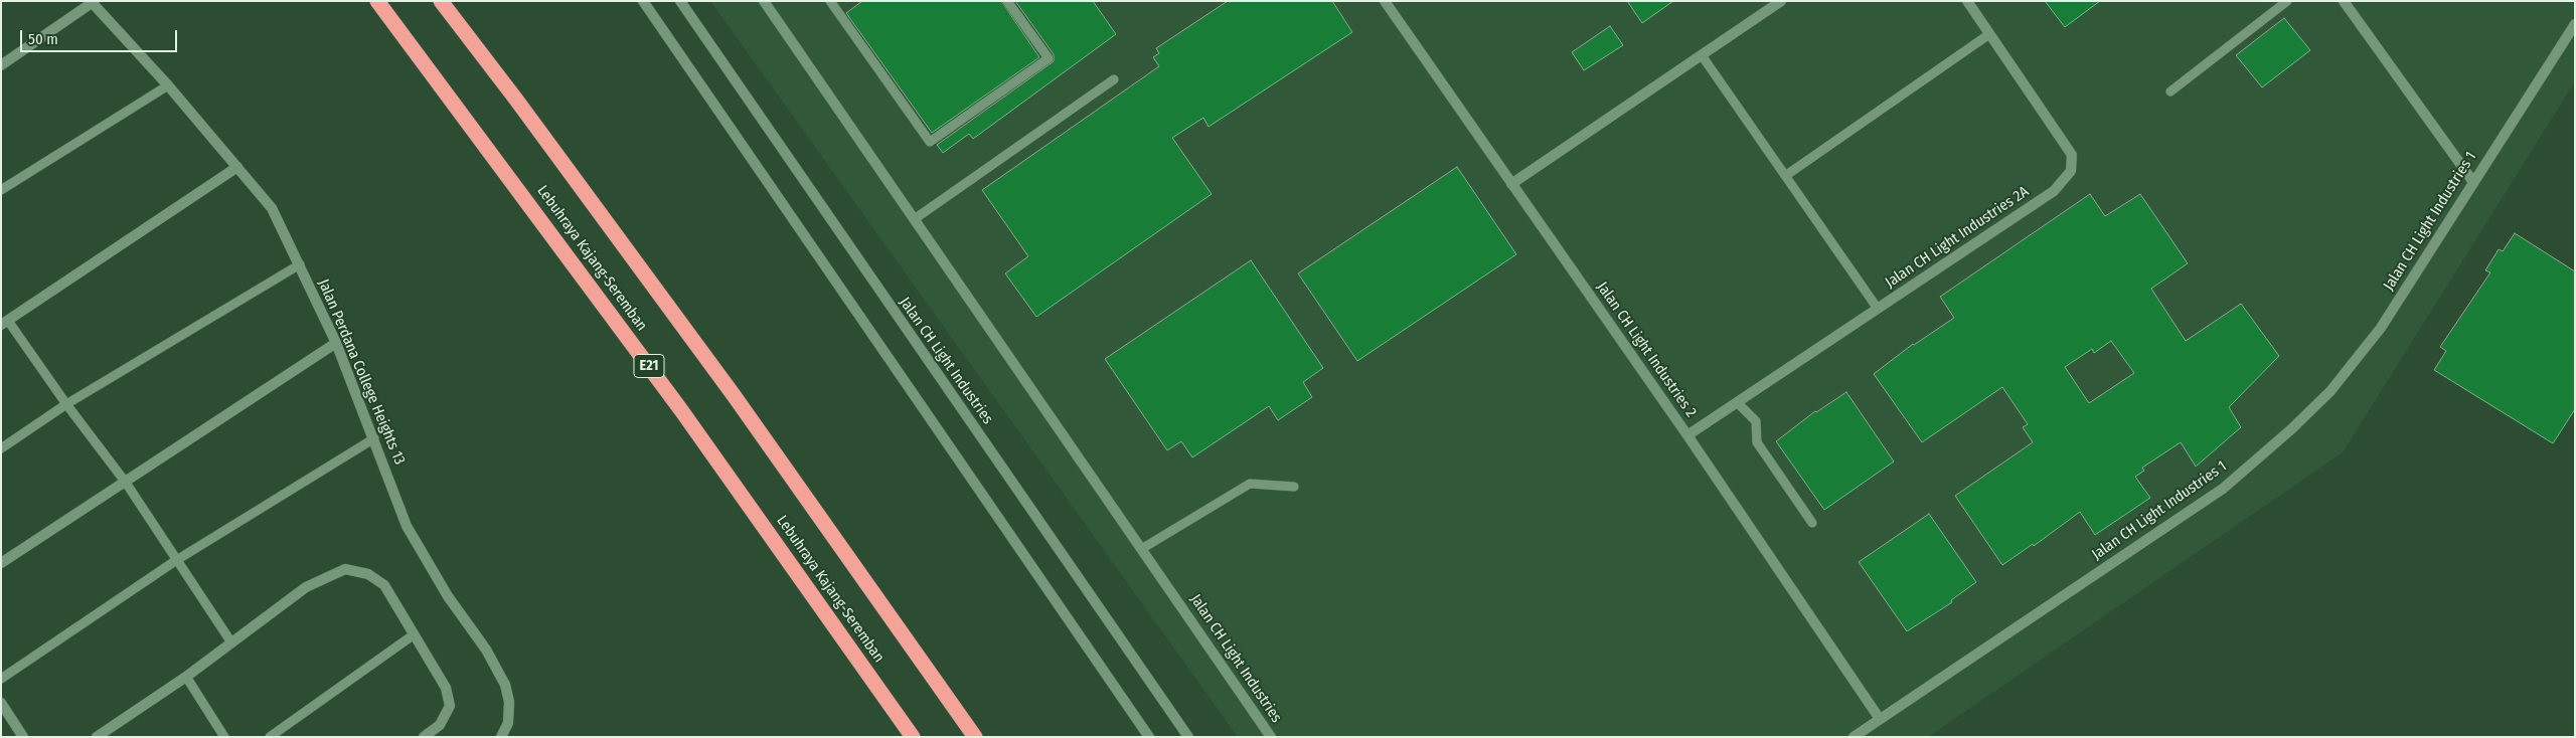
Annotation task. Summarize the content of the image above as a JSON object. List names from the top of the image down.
{
  "streets": {
    "highway": ["Lebuhraya Kajang-Seremban", "E21"],
    "street": [
      "Jalan CH Light Industries 1",
      "Jalan CH Light Industries 2A",
      "Jalan CH Light Industries 2",
      "Jalan CH Light Industries",
      "Jalan Perdana College Heights 13"
    ]
  },
  "crossings": [
    ["Jalan CH Light Industries 1", "Jalan CH Light Industries 2"],
    ["Jalan CH Light Industries 2A", "Jalan CH Light Industries 2"]
  ],
  "scale_bar": "50 m"
}
